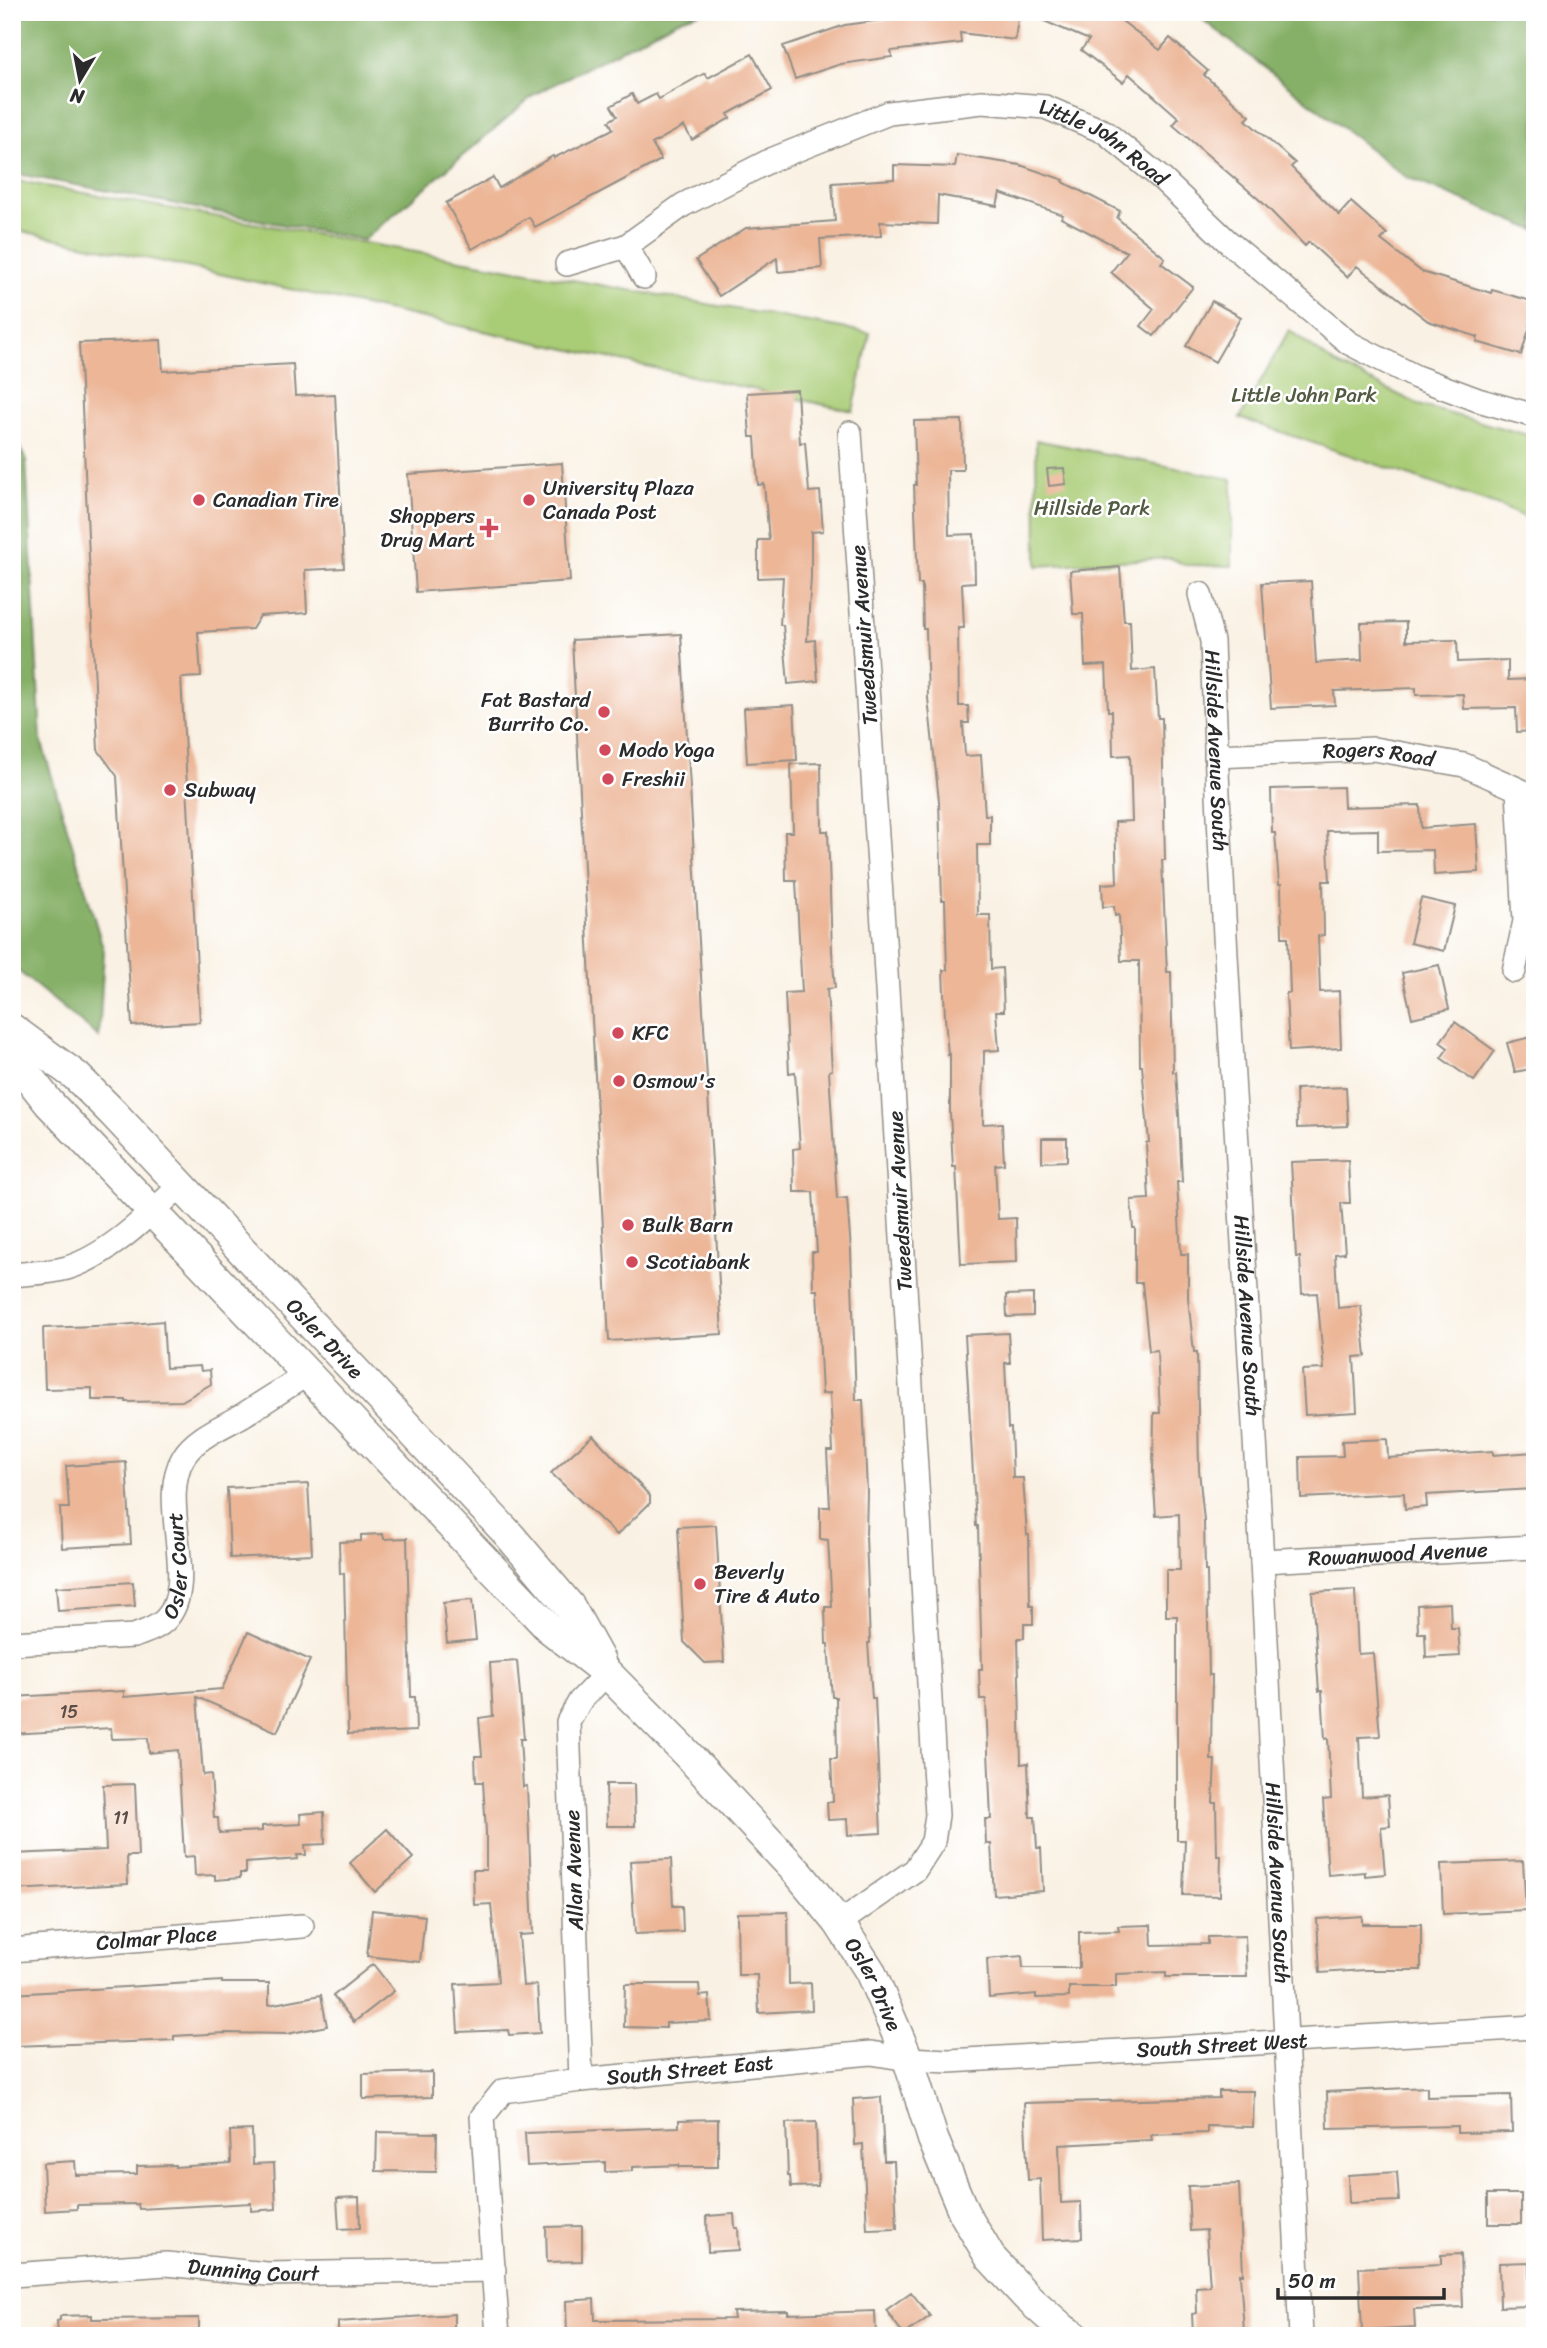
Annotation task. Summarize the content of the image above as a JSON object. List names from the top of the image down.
{
  "streets": {
    "main road": ["Osler Drive"],
    "street": [
      "Little John Road",
      "Tweedsmuir Avenue",
      "Hillside Avenue South",
      "Rogers Road",
      "Rowanwood Avenue",
      "Osler Court",
      "Allan Avenue",
      "Colmar Place",
      "South Street West",
      "South Street East",
      "Dunning Court"
    ]
  },
  "crossings": [
    ["Tweedsmuir Avenue", "Osler Drive"],
    ["Hillside Avenue South", "Rogers Road"],
    ["Hillside Avenue South", "Rowanwood Avenue"],
    ["Hillside Avenue South", "South Street West"],
    ["Osler Drive", "Osler Court"],
    ["Osler Drive", "Allan Avenue"],
    ["Osler Drive", "South Street West"],
    ["Osler Drive", "South Street East"],
    ["Allan Avenue", "South Street East"],
    ["South Street West", "South Street East"],
    ["South Street East", "Dunning Court"]
  ],
  "parks": ["Little John Park", "Hillside Park"],
  "places": {
    "other": [
      "Canadian Tire",
      "University Plaza Canada Post",
      "Fat Bastard Burrito Co.",
      "Modo Yoga",
      "Freshii",
      "Subway",
      "KFC",
      "Osmow's",
      "Bulk Barn",
      "Scotiabank",
      "Beverly Tire & Auto"
    ],
    "health": ["Shoppers Drug Mart"]
  },
  "house_numbers": ["15", "11"],
  "scale_bar": "50 m",
  "north": "bottom"
}
